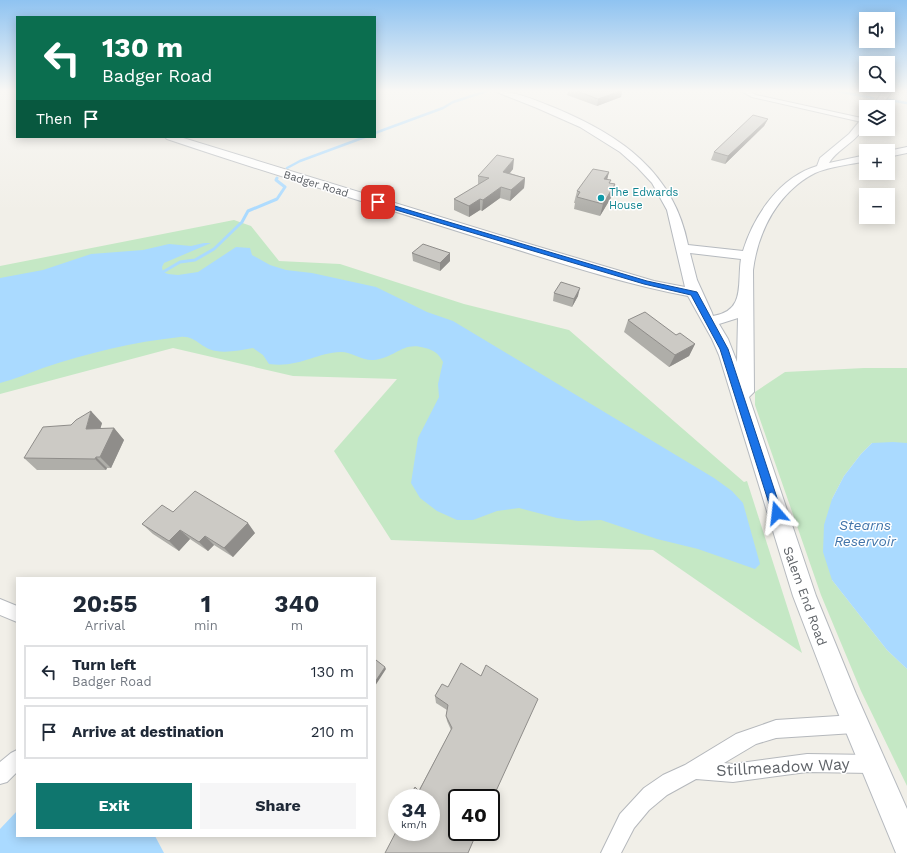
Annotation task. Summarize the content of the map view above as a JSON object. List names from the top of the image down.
{
  "streets": {
    "street": ["Badger Road", "Salem End Road", "Stillmeadow Way"]
  },
  "crossings": [
    ["Badger Road", "Salem End Road"],
    ["Salem End Road", "Stillmeadow Way"]
  ],
  "water": ["Stearns Reservoir"],
  "places": ["The Edwards House"],
  "page": {
    "map_buttons": ["+", "−"],
    "turn": ["130 m", "Badger Road"],
    "then": "Then",
    "eta": [
      "20:55",
      "Arrival",
      "1",
      "min",
      "340",
      "m"
    ],
    "list": [
      {
        "name": "Turn left",
        "note": "Badger Road",
        "value": "130 m"
      },
      {
        "name": "Arrive at destination",
        "value": "210 m"
      }
    ],
    "buttons": ["Exit", "Share"],
    "speed": "34 km/h",
    "limit": "40"
  }
}
